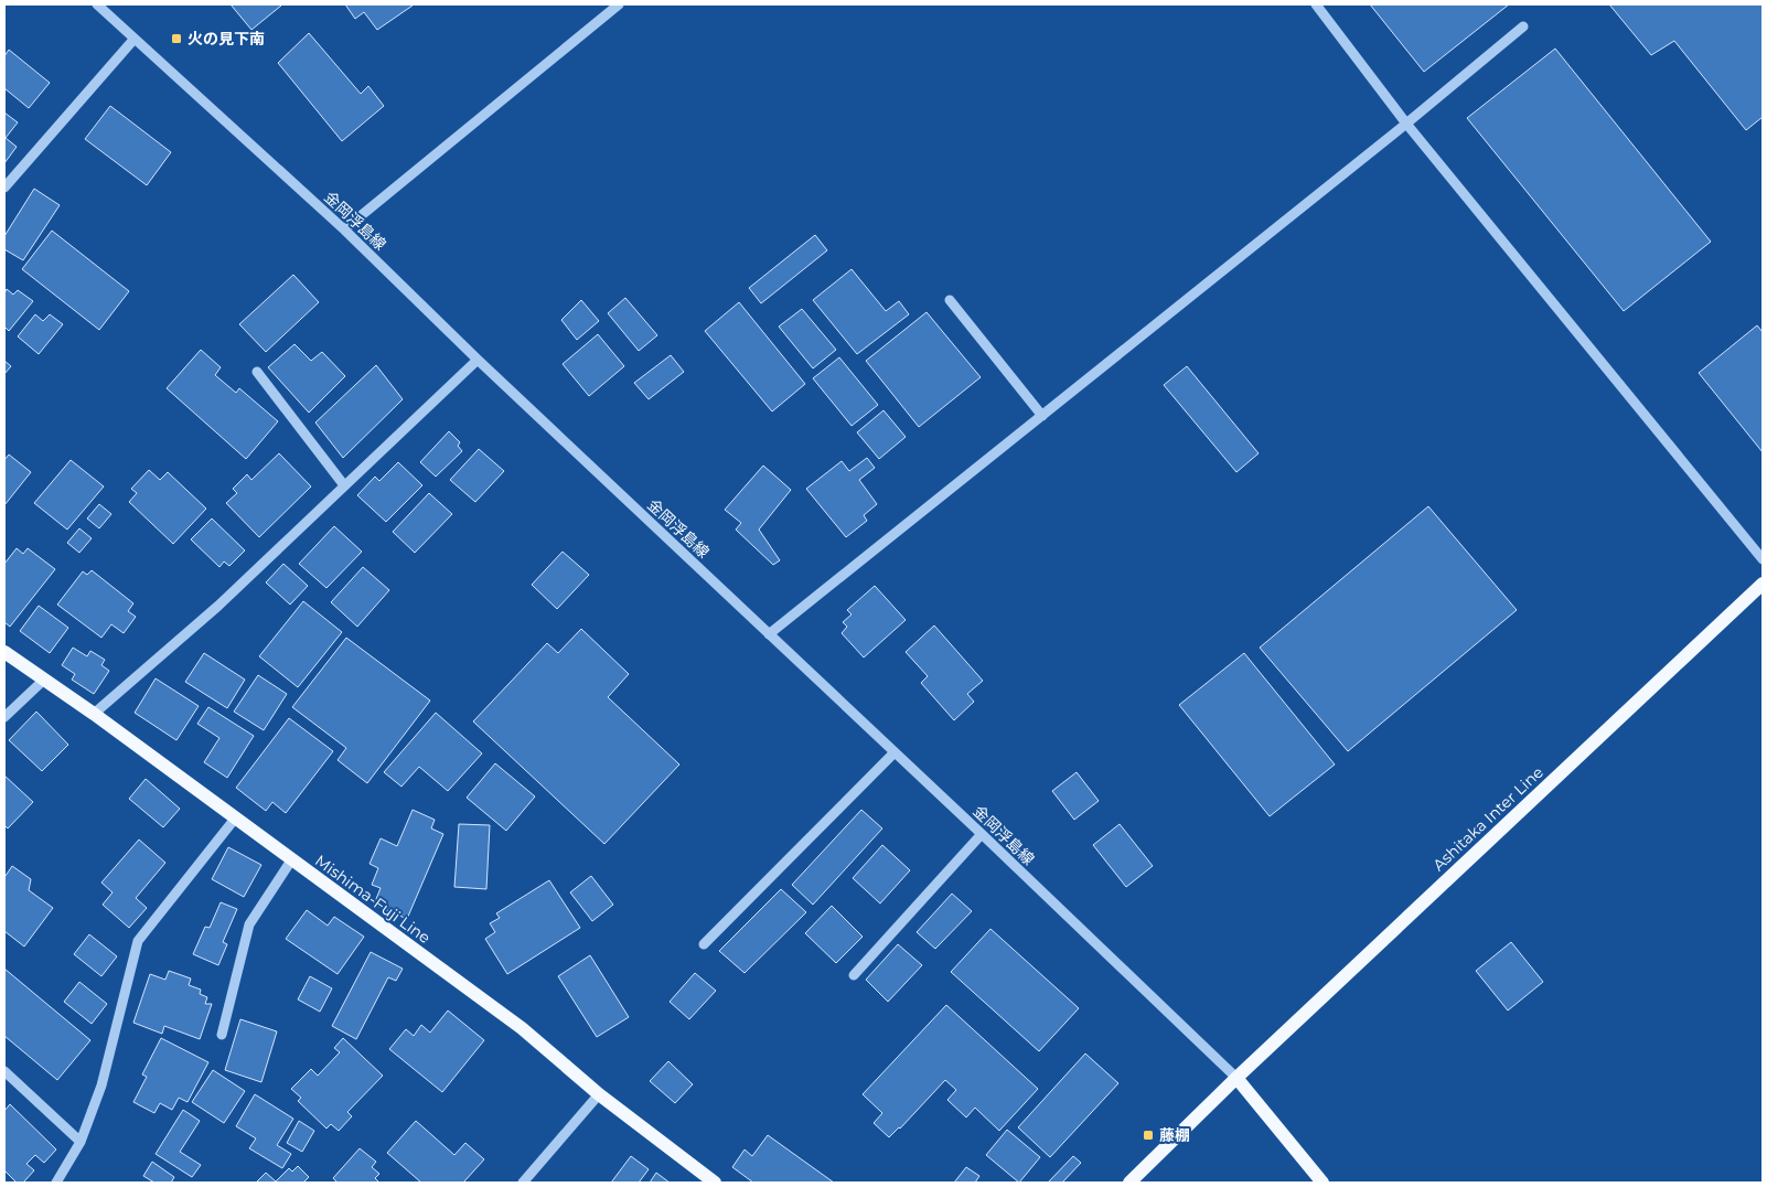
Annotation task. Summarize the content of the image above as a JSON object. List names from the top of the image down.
{
  "streets": {
    "main road": ["Ashitaka Inter Line", "Mishima-Fuji Line"],
    "street": ["金岡浮島線"]
  },
  "crossings": [
    ["金岡浮島線", "Ashitaka Inter Line"]
  ],
  "places": {
    "transit": ["火の見下南", "藤棚"]
  }
}
